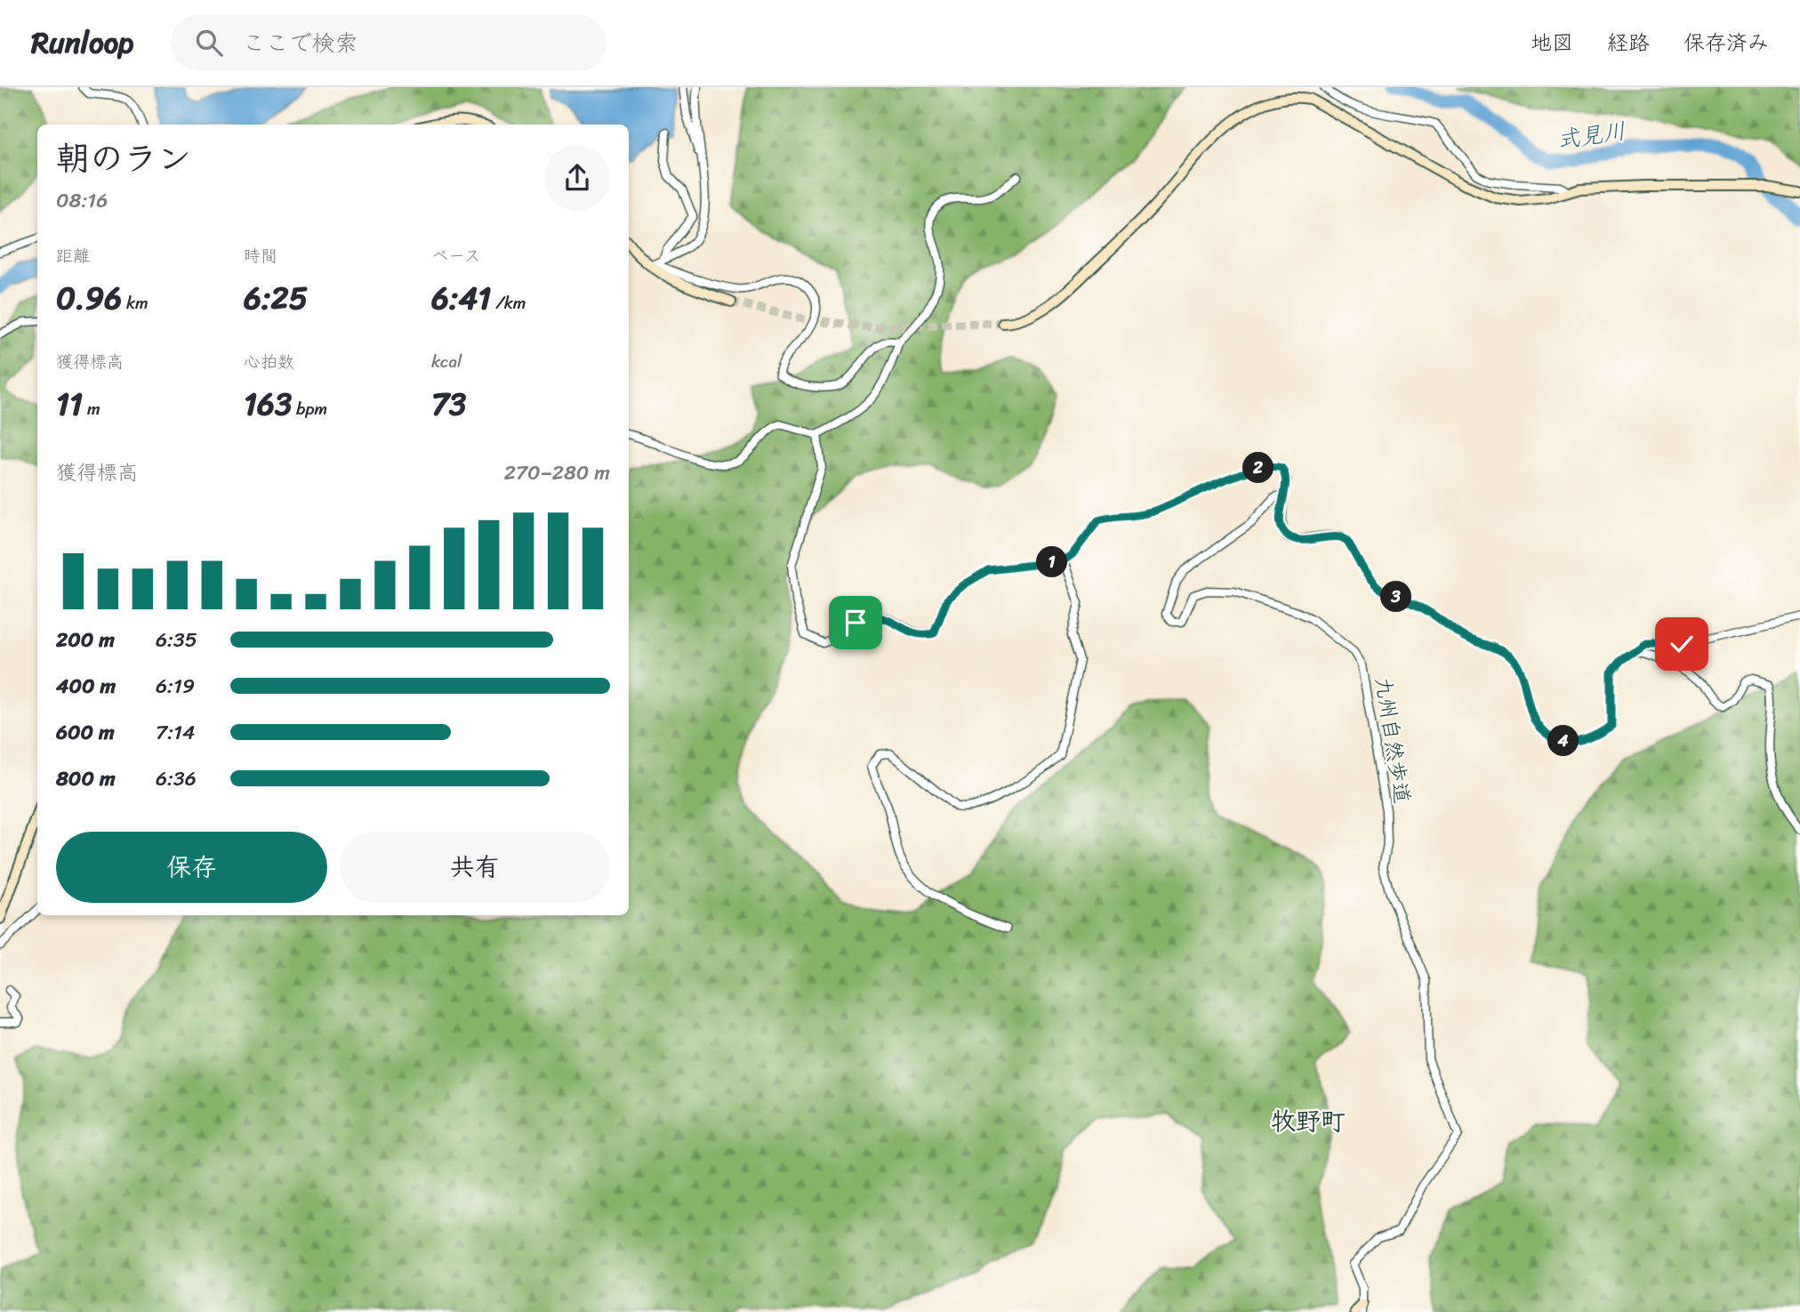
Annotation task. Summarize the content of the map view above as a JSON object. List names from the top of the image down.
{
  "streets": {
    "street": ["九州自然歩道"]
  },
  "districts": ["牧野町"],
  "water": ["式見川"],
  "page": {
    "header": "Runloop",
    "search": "ここで検索",
    "nav": ["地図", "経路", "保存済み"],
    "heading": ["朝のラン", "08:16"],
    "stats": [
      ["距離", "0.96 km"],
      ["時間", "6:25"],
      ["ペース", "6:41 /km"],
      ["獲得標高", "11 m"],
      ["心拍数", "163 bpm"],
      ["kcal", "73"]
    ],
    "chart": ["獲得標高", "270–280 m"],
    "pins": [
      "2",
      "1",
      "3",
      "4"
    ],
    "list": [
      {
        "name": "200 m",
        "note": "6:35"
      },
      {
        "name": "400 m",
        "note": "6:19"
      },
      {
        "name": "600 m",
        "note": "7:14"
      },
      {
        "name": "800 m",
        "note": "6:36"
      }
    ],
    "buttons": ["保存", "共有"]
  }
}
